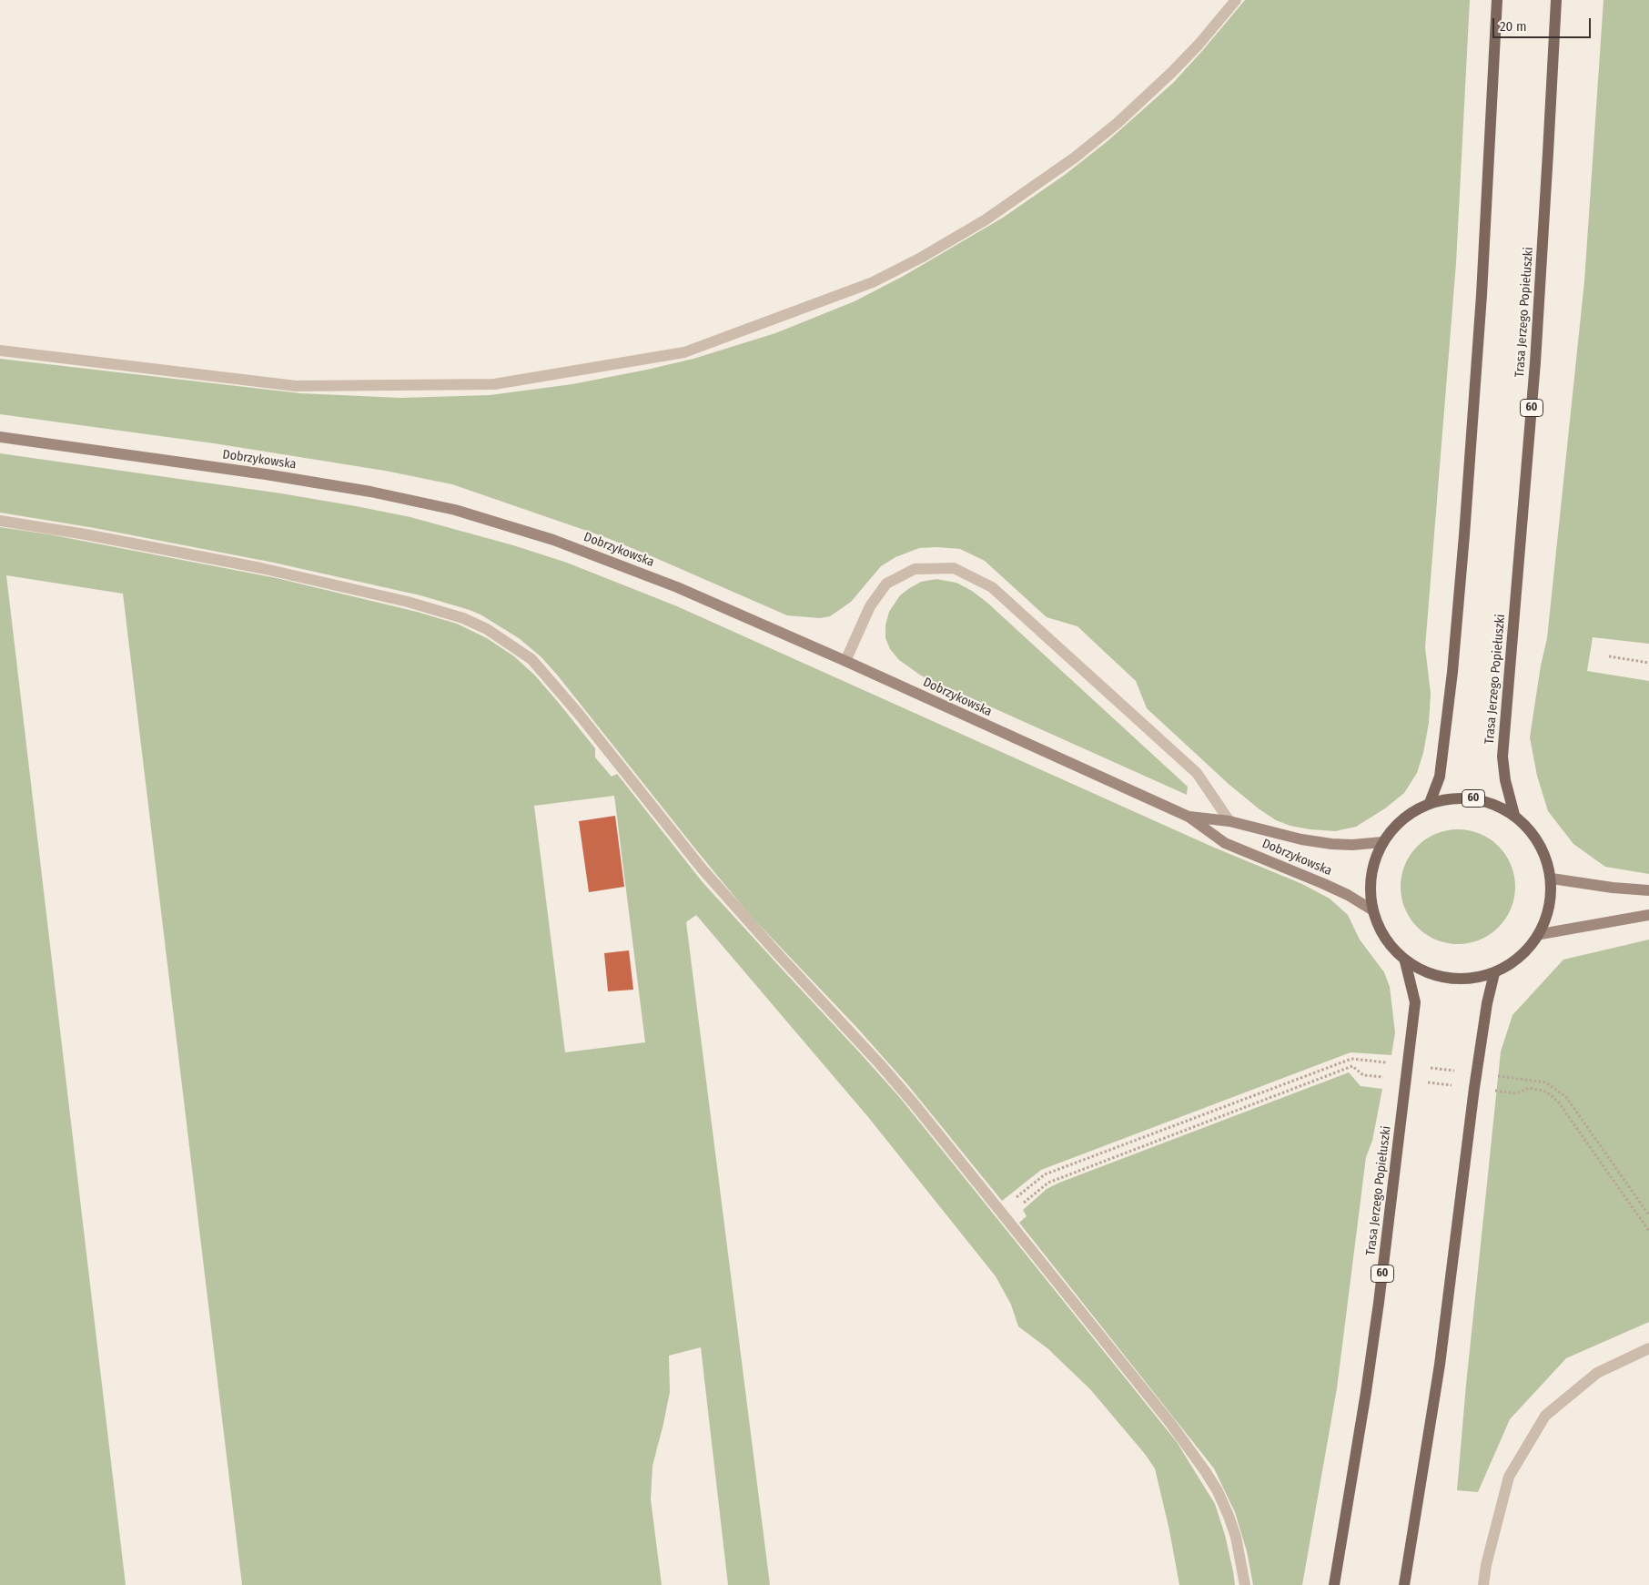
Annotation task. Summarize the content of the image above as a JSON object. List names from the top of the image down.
{
  "streets": {
    "main road": ["Trasa Jerzego Popiełuszki", "60", "Dobrzykowska"]
  },
  "crossings": [
    ["Trasa Jerzego Popiełuszki", "60"],
    ["60", "Dobrzykowska"]
  ],
  "scale_bar": "20 m"
}
